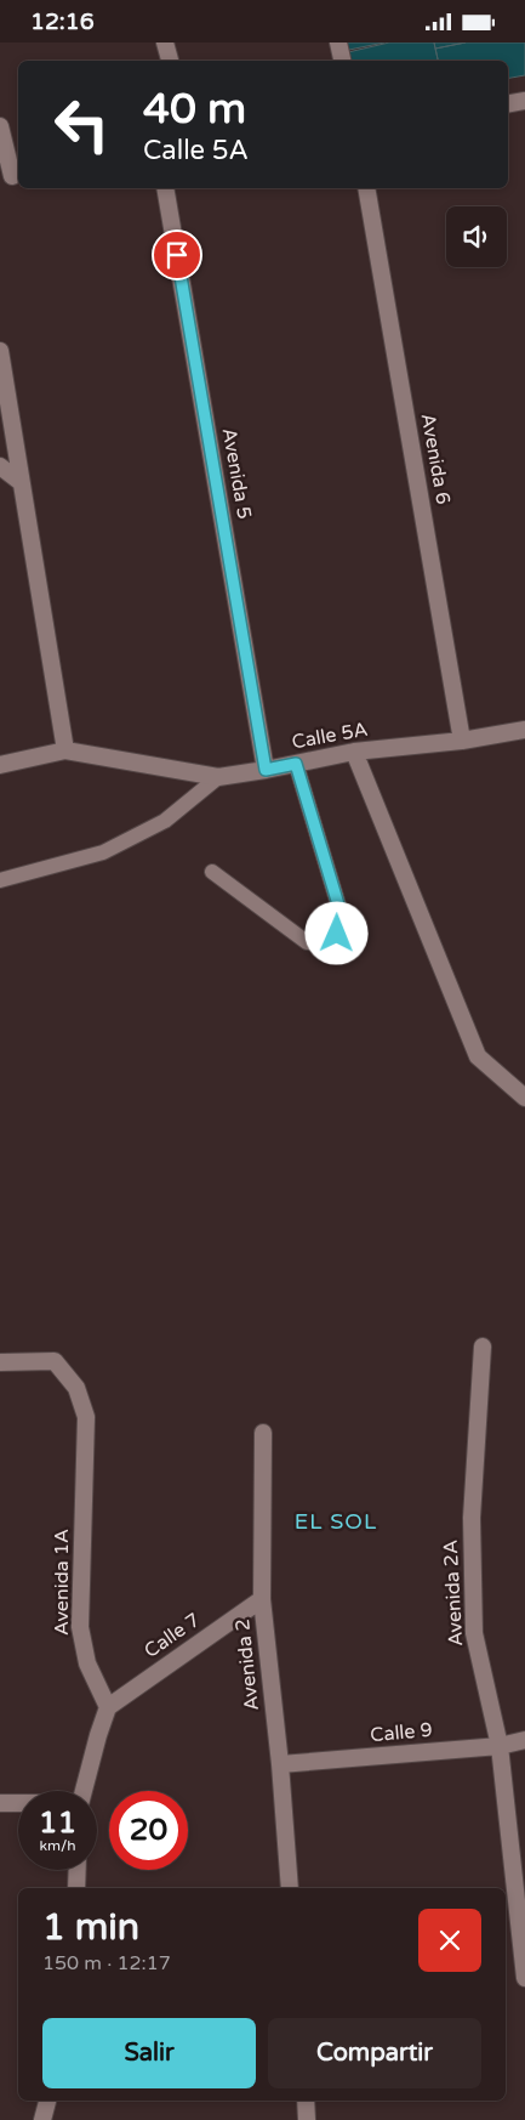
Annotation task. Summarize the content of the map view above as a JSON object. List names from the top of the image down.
{
  "streets": {
    "street": [
      "Avenida 6",
      "Avenida 5",
      "Calle 5A",
      "Avenida 1A",
      "Avenida 2A",
      "Calle 7",
      "Avenida 2",
      "Calle 9"
    ]
  },
  "crossings": [
    ["Avenida 6", "Calle 5A"],
    ["Avenida 5", "Calle 5A"],
    ["Avenida 1A", "Calle 7"],
    ["Avenida 2A", "Calle 9"],
    ["Calle 7", "Avenida 2"],
    ["Avenida 2", "Calle 9"]
  ],
  "districts": ["EL SOL"],
  "page": {
    "status": "12:16",
    "turn": ["40 m", "Calle 5A"],
    "speed": "11 km/h",
    "limit": "20",
    "heading": ["1 min", "150 m · 12:17"],
    "buttons": ["Salir", "Compartir"]
  }
}
